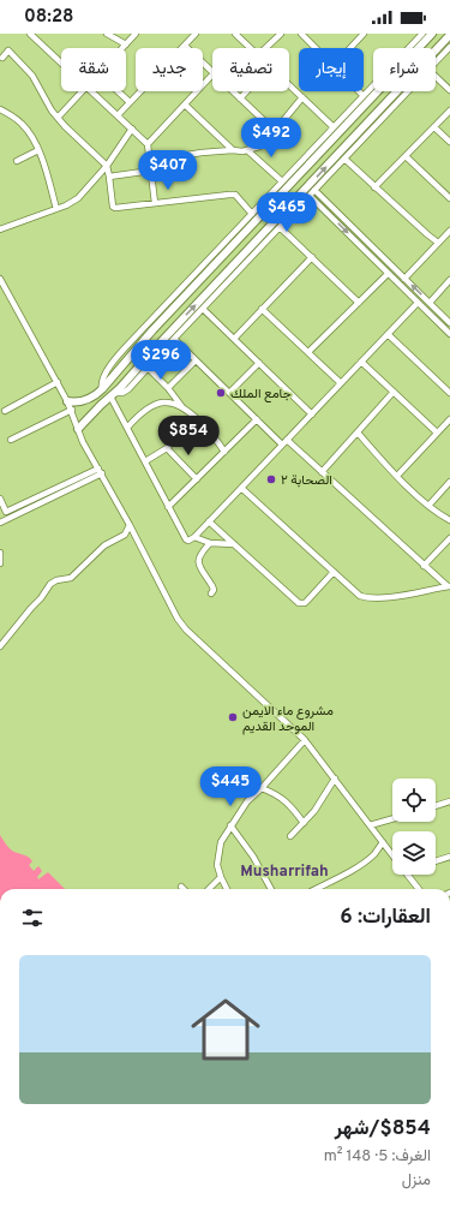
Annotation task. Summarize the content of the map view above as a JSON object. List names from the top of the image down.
{
  "districts": ["Musharrifah"],
  "places": ["جامع الملك", "الصحابة ٢", "مشروع ماء الايمن الموحد القديم"],
  "page": {
    "status": "08:28",
    "chip": [
      "شراء",
      "إيجار",
      "تصفية",
      "جديد",
      "شقة"
    ],
    "price": [
      "$492",
      "$407",
      "$465",
      "$296",
      "$854",
      "$445"
    ],
    "heading": "العقارات: 6",
    "list": [
      {
        "name": "$854/شهر",
        "note": "الغرف: 5 · 148 m² · منزل"
      }
    ]
  }
}
